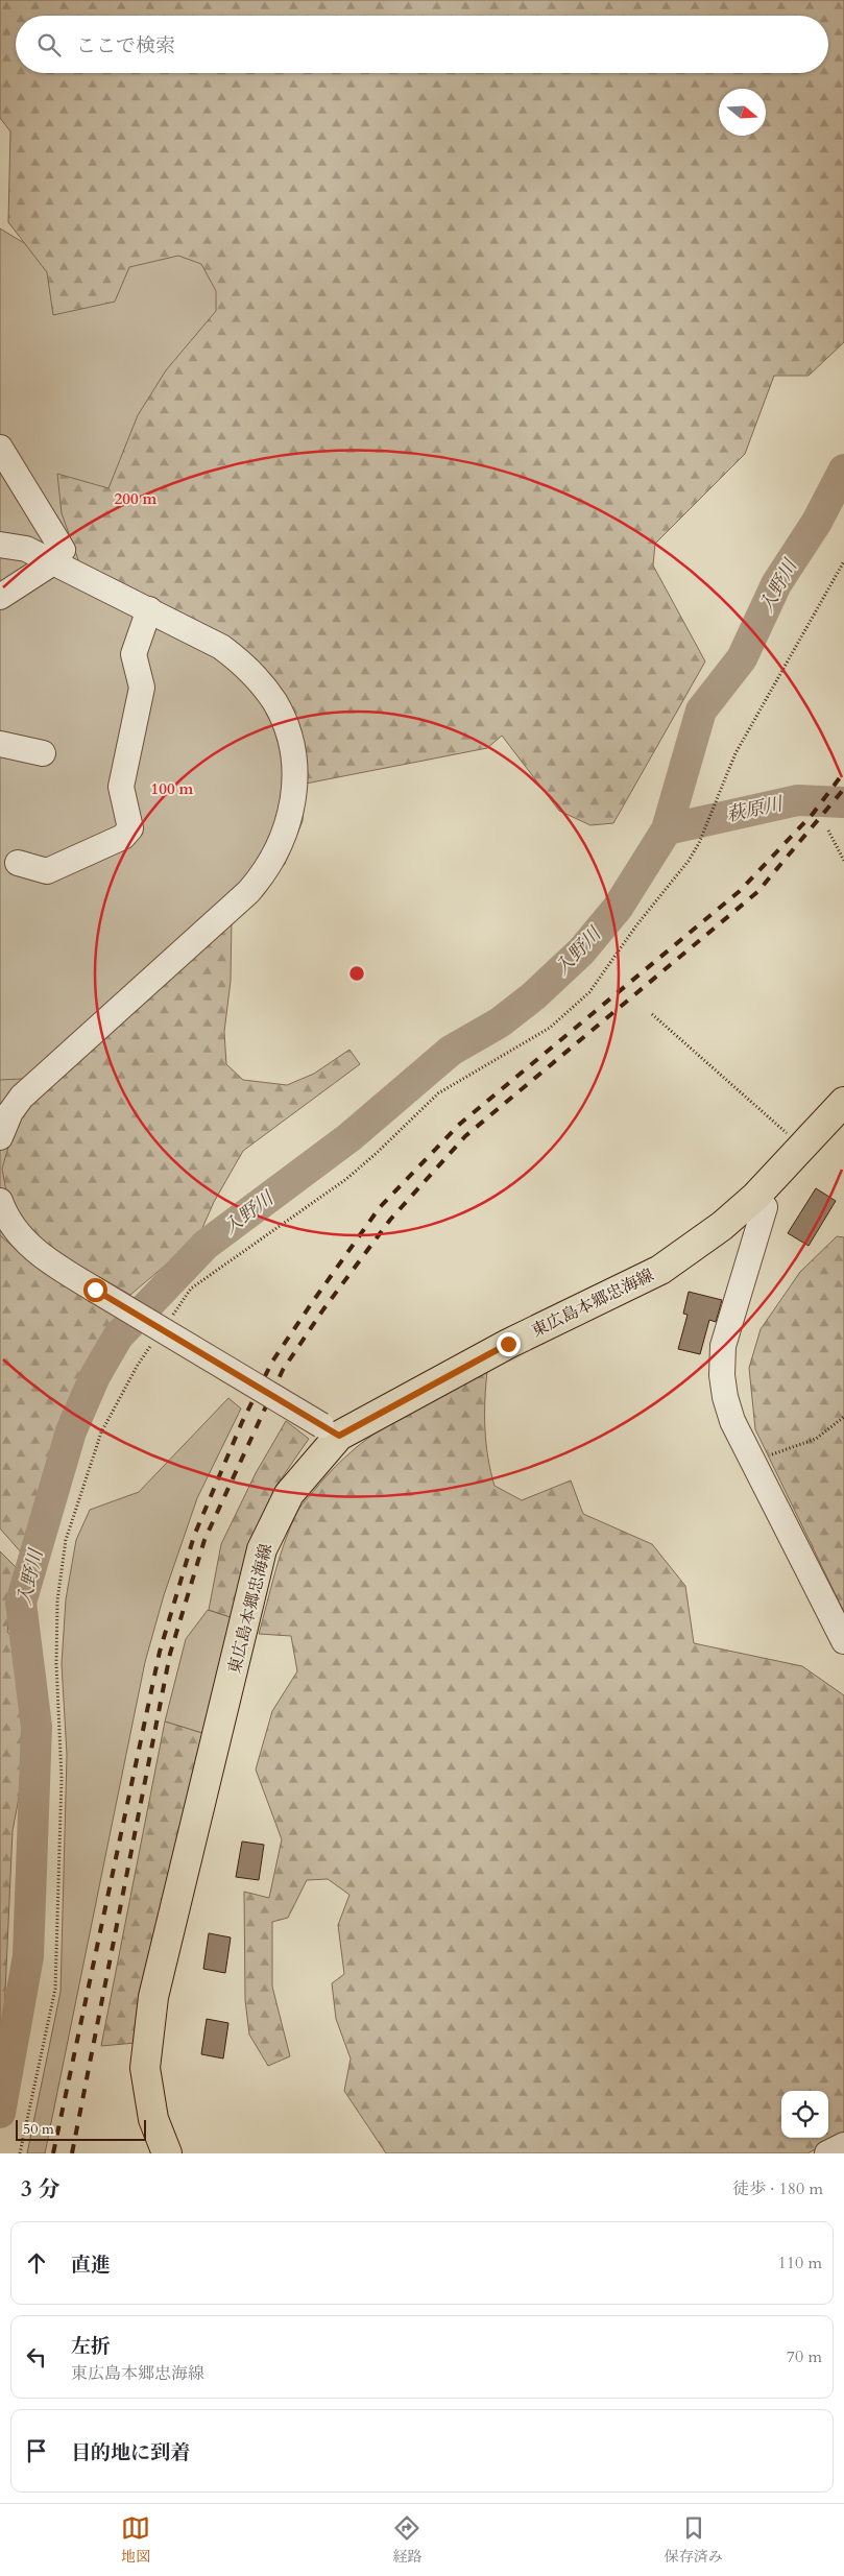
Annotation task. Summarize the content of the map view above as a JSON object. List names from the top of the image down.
{
  "streets": {
    "main road": ["東広島本郷忠海線"]
  },
  "water": ["入野川", "萩原川"],
  "scale_bar": "50 m",
  "north": "right",
  "page": {
    "search": "ここで検索",
    "scale": "50 m",
    "heading": ["3 分", "徒歩 · 180 m"],
    "list": [
      ["直進", "110 m"],
      ["左折", "東広島本郷忠海線", "70 m"],
      "目的地に到着"
    ],
    "nav": ["地図", "経路", "保存済み"]
  },
  "rings": ["200 m", "100 m"]
}
